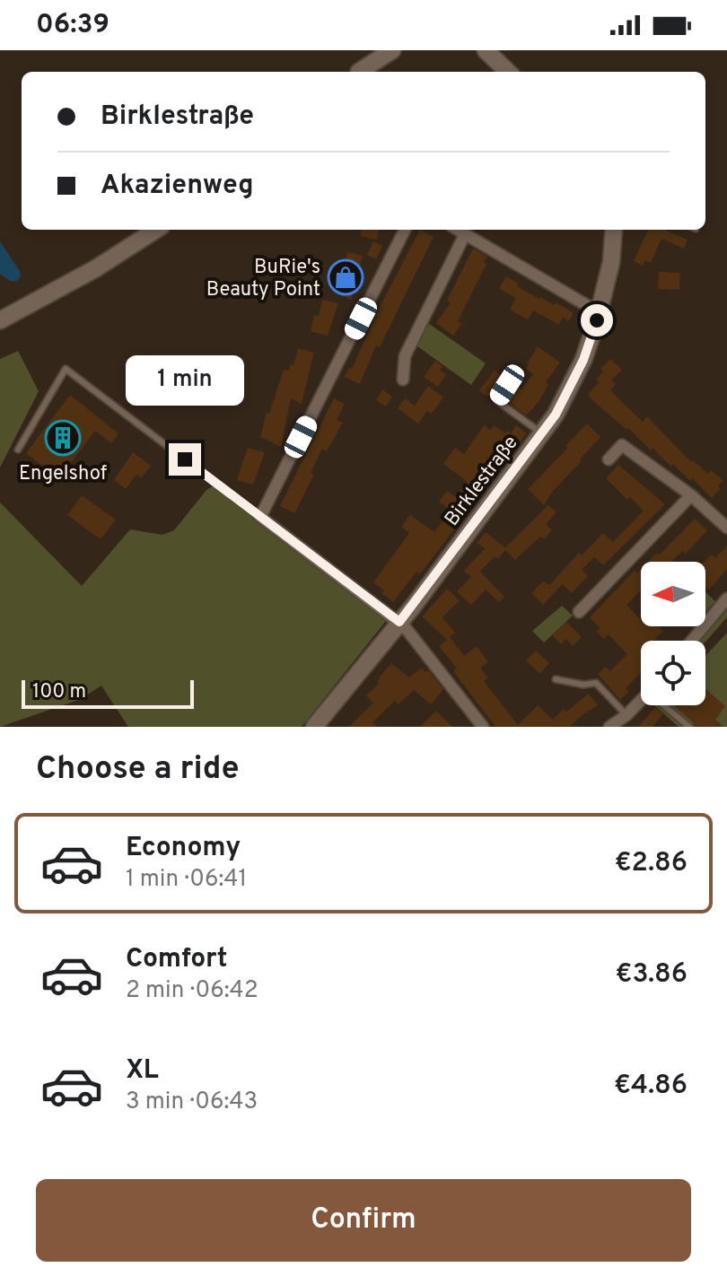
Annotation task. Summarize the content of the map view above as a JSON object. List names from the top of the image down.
{
  "streets": {
    "street": ["Birklestraße"]
  },
  "places": {
    "shop": ["BuRie's Beauty Point"],
    "building": ["Engelshof"]
  },
  "scale_bar": "100 m",
  "north": "left",
  "page": {
    "status": "06:39",
    "banner": ["Birklestraße", "Akazienweg"],
    "bubble": "1 min",
    "scale": "100 m",
    "heading": "Choose a ride",
    "list": [
      {
        "name": "Economy",
        "note": "1 min · 06:41",
        "value": "€2.86"
      },
      {
        "name": "Comfort",
        "note": "2 min · 06:42",
        "value": "€3.86"
      },
      {
        "name": "XL",
        "note": "3 min · 06:43",
        "value": "€4.86"
      }
    ],
    "buttons": "Confirm"
  }
}
